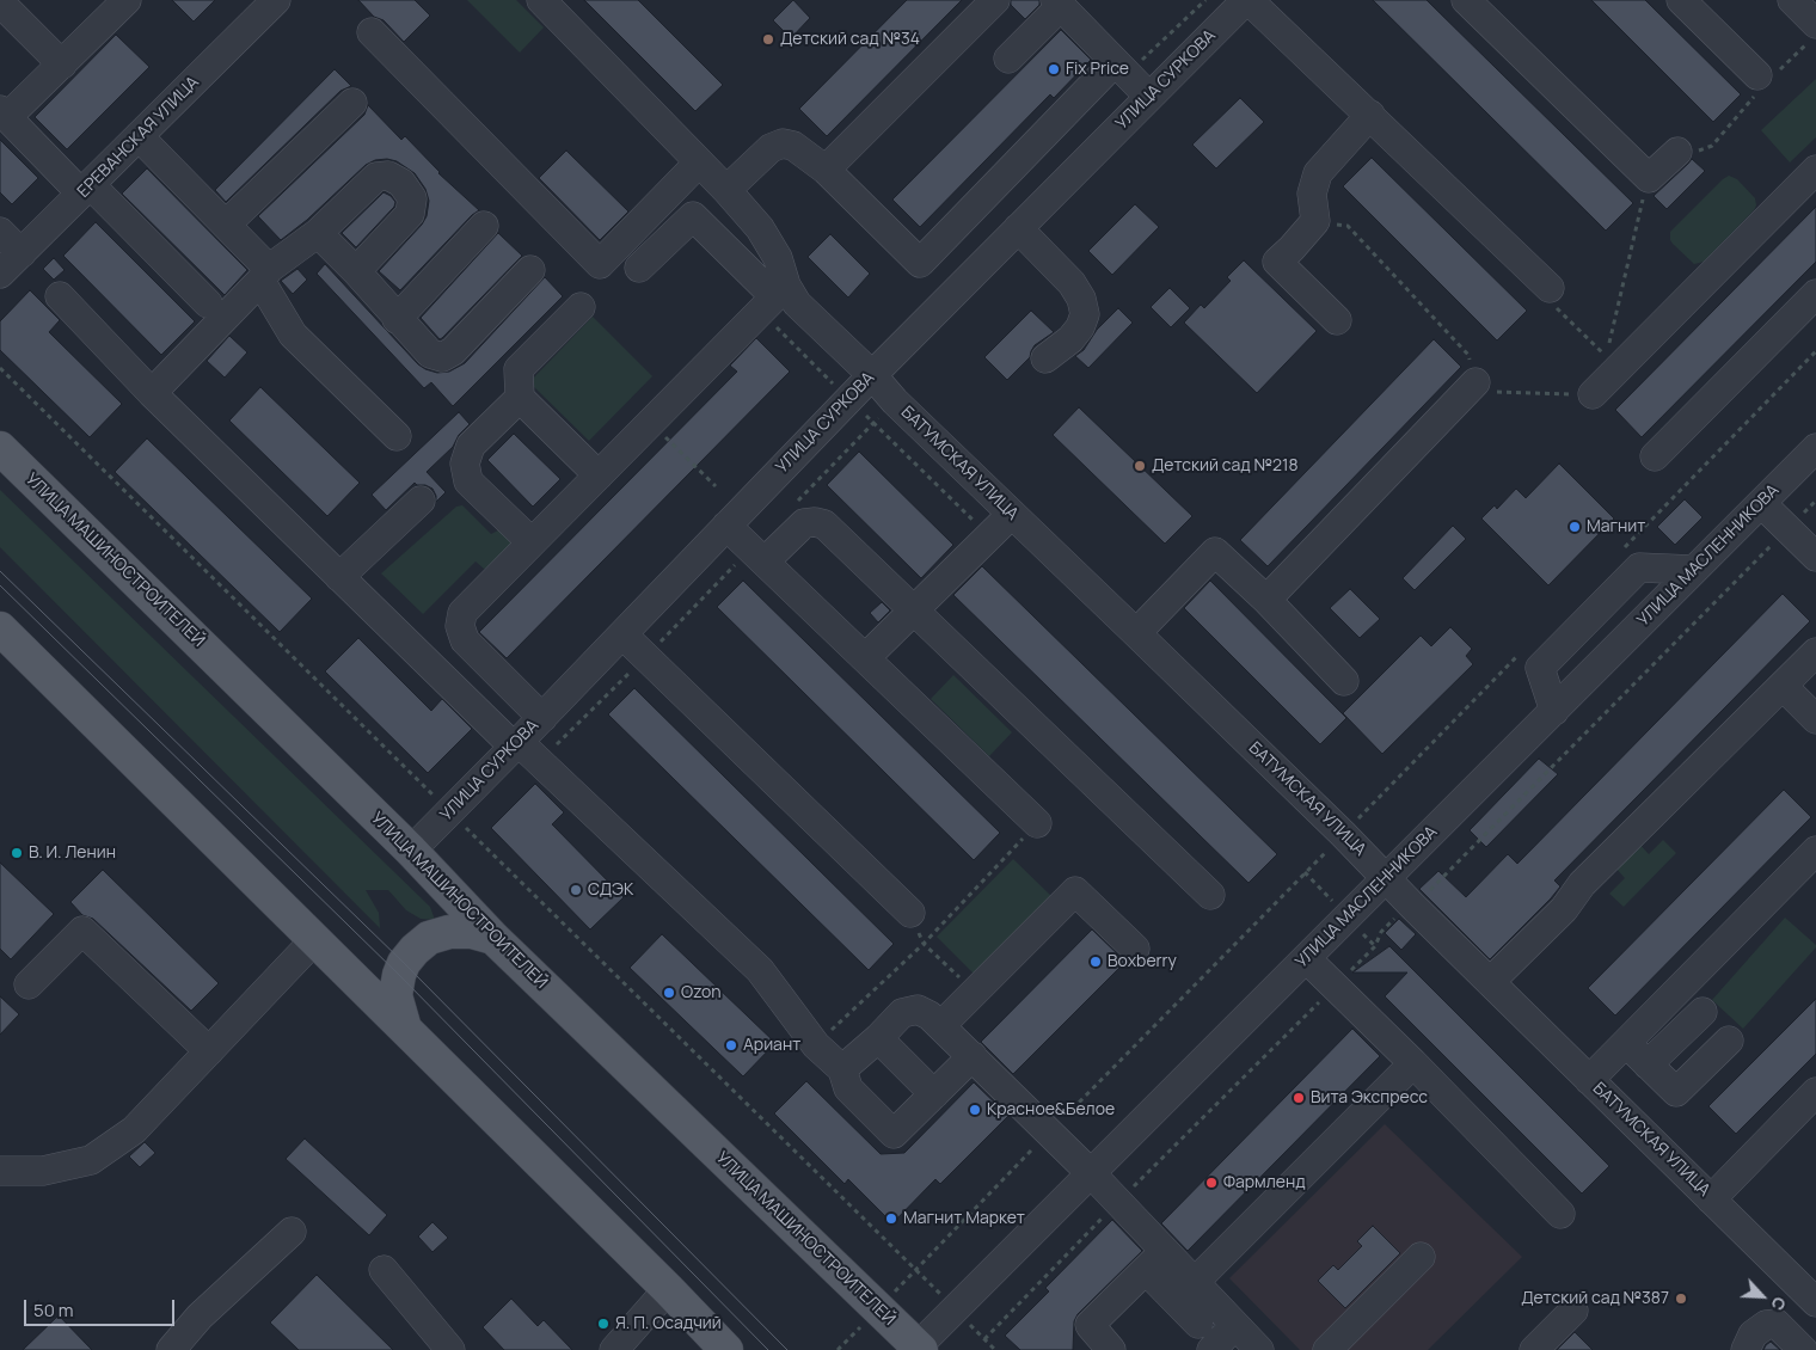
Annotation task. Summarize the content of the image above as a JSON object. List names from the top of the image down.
{
  "streets": {
    "main road": ["УЛИЦА МАШИНОСТРОИТЕЛЕЙ"],
    "street": [
      "УЛИЦА СУРКОВА",
      "ЕРЕВАНСКАЯ УЛИЦА",
      "БАТУМСКАЯ УЛИЦА",
      "УЛИЦА МАСЛЕННИКОВА"
    ]
  },
  "crossings": [
    ["УЛИЦА СУРКОВА", "БАТУМСКАЯ УЛИЦА"],
    ["УЛИЦА СУРКОВА", "УЛИЦА МАШИНОСТРОИТЕЛЕЙ"],
    ["БАТУМСКАЯ УЛИЦА", "УЛИЦА МАСЛЕННИКОВА"],
    ["УЛИЦА МАСЛЕННИКОВА", "УЛИЦА МАШИНОСТРОИТЕЛЕЙ"]
  ],
  "places": [
    "Детский сад №34",
    "Fix Price",
    "Детский сад №218",
    "Магнит",
    "В. И. Ленин",
    "СДЭК",
    "Boxberry",
    "Ozon",
    "Ариант",
    "Вита Экспресс",
    "Красное&Белое",
    "Фармленд",
    "Магнит Маркет",
    "Детский сад №387",
    "Я. П. Осадчий"
  ],
  "scale_bar": "50 m",
  "north": "bottom right"
}
